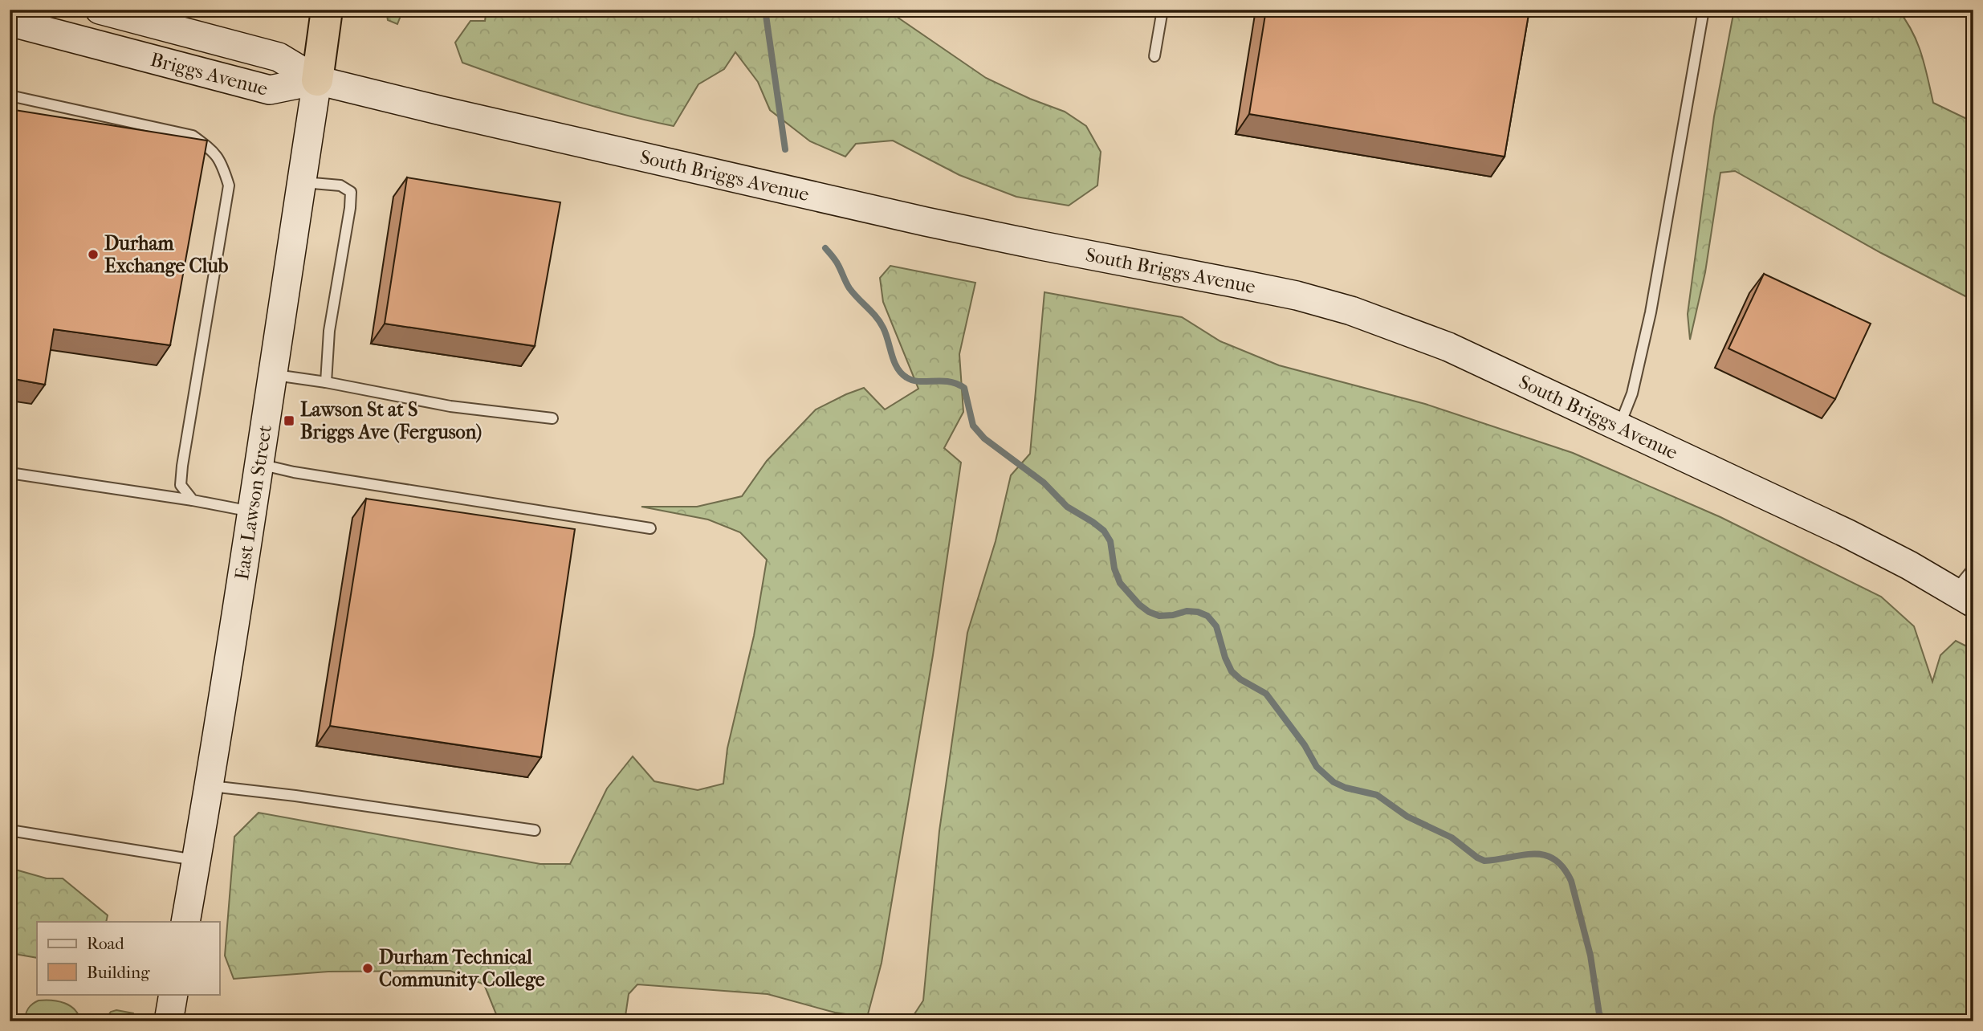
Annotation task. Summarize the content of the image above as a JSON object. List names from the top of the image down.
{
  "streets": {
    "street": ["Briggs Avenue", "South Briggs Avenue", "East Lawson Street"]
  },
  "crossings": [
    ["Briggs Avenue", "South Briggs Avenue"],
    ["Briggs Avenue", "East Lawson Street"],
    ["South Briggs Avenue", "East Lawson Street"]
  ],
  "places": {
    "other": ["Durham Exchange Club", "Durham Technical Community College"],
    "transit": ["Lawson St at S Briggs Ave (Ferguson)"]
  },
  "legend": ["Road", "Building"]
}
